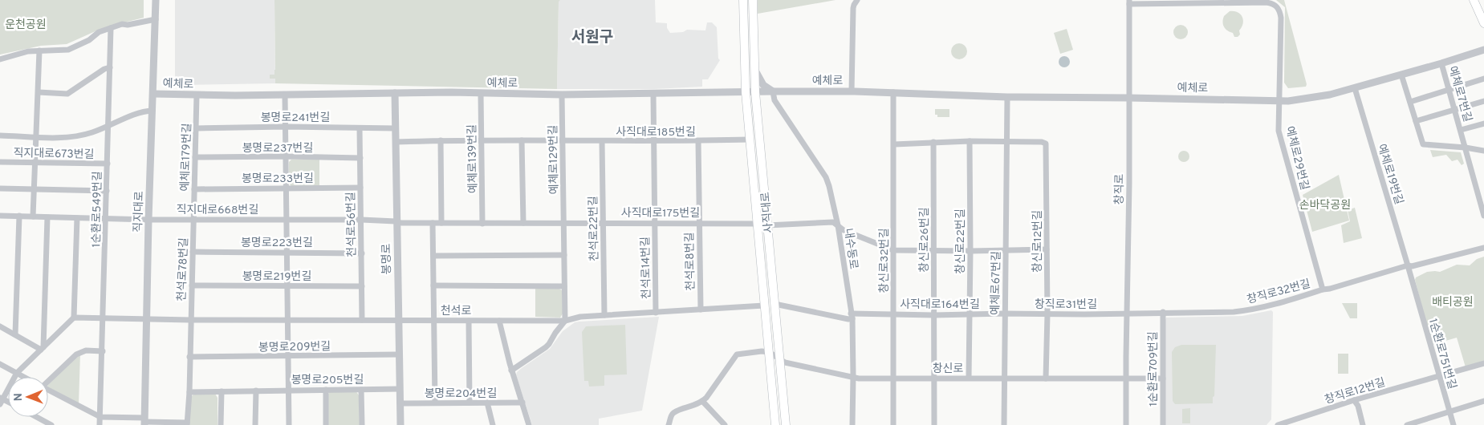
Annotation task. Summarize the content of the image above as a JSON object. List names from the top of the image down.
{
  "streets": {
    "main road": ["사직대로"],
    "street": [
      "예체로",
      "예체로7번길",
      "봉명로241번길",
      "사직대로185번길",
      "봉명로237번길",
      "직지대로673번길",
      "예체로179번길",
      "예체로29번길",
      "예체로139번길",
      "예체로129번길",
      "예체로19번길",
      "봉명로233번길",
      "창직로",
      "1순환로549번길",
      "직지대로668번길",
      "직지대로",
      "사직대로175번길",
      "천석로56번길",
      "천석로22번길",
      "창신로26번길",
      "창신로22번길",
      "창신로12번길",
      "봉명로223번길",
      "내수동로",
      "봉명로",
      "창신로32번길",
      "천석로8번길",
      "천석로14번길",
      "천석로78번길",
      "봉명로219번길",
      "예체로67번길",
      "창직로32번길",
      "사직대로164번길",
      "창직로31번길",
      "천석로",
      "봉명로209번길",
      "1순환로751번길",
      "창신로",
      "1순환로709번길",
      "봉명로205번길",
      "창직로12번길",
      "봉명로204번길"
    ]
  },
  "crossings": [
    ["예체로", "예체로7번길"],
    ["예체로", "예체로179번길"],
    ["예체로", "예체로29번길"],
    ["예체로", "예체로139번길"],
    ["예체로", "예체로129번길"],
    ["예체로", "예체로19번길"],
    ["예체로", "창직로"],
    ["예체로", "직지대로"],
    ["예체로", "사직대로"],
    ["예체로", "내수동로"],
    ["예체로", "봉명로"],
    ["예체로", "천석로14번길"],
    ["예체로", "예체로67번길"],
    ["봉명로241번길", "예체로179번길"],
    ["봉명로241번길", "천석로56번길"],
    ["봉명로241번길", "봉명로"],
    ["사직대로185번길", "예체로139번길"],
    ["사직대로185번길", "예체로129번길"],
    ["사직대로185번길", "사직대로"],
    ["사직대로185번길", "천석로22번길"],
    ["사직대로185번길", "봉명로"],
    ["사직대로185번길", "천석로8번길"],
    ["사직대로185번길", "천석로14번길"],
    ["봉명로237번길", "예체로179번길"],
    ["봉명로237번길", "천석로56번길"],
    ["직지대로673번길", "1순환로549번길"],
    ["예체로179번길", "봉명로233번길"],
    ["예체로179번길", "직지대로668번길"],
    ["예체로179번길", "천석로78번길"],
    ["예체로29번길", "창직로"],
    ["예체로29번길", "창직로32번길"],
    ["예체로139번길", "사직대로175번길"],
    ["예체로129번길", "사직대로175번길"],
    ["예체로129번길", "천석로"],
    ["예체로19번길", "창직로32번길"],
    ["예체로19번길", "1순환로751번길"],
    ["봉명로233번길", "천석로56번길"],
    ["창직로", "창직로32번길"],
    ["창직로", "창직로31번길"],
    ["창직로", "창신로"],
    ["1순환로549번길", "직지대로668번길"],
    ["1순환로549번길", "천석로"],
    ["직지대로668번길", "직지대로"],
    ["직지대로668번길", "사직대로175번길"],
    ["직지대로668번길", "천석로56번길"],
    ["직지대로668번길", "봉명로"],
    ["직지대로668번길", "천석로78번길"],
    ["직지대로", "천석로"],
    ["사직대로175번길", "사직대로"],
    ["사직대로175번길", "천석로22번길"],
    ["사직대로175번길", "천석로8번길"],
    ["사직대로175번길", "천석로14번길"],
    ["사직대로", "사직대로164번길"],
    ["사직대로", "천석로"],
    ["사직대로", "창신로"],
    ["천석로56번길", "봉명로223번길"],
    ["천석로56번길", "봉명로219번길"],
    ["천석로56번길", "천석로"],
    ["천석로22번길", "천석로"],
    ["창신로26번길", "사직대로164번길"],
    ["창신로26번길", "창신로"],
    ["창신로22번길", "사직대로164번길"],
    ["창신로22번길", "창신로"],
    ["창신로12번길", "예체로67번길"],
    ["창신로12번길", "창직로31번길"],
    ["창신로12번길", "창신로"],
    ["봉명로223번길", "천석로78번길"],
    ["내수동로", "사직대로164번길"],
    ["내수동로", "창신로"],
    ["봉명로", "천석로"],
    ["봉명로", "봉명로209번길"],
    ["봉명로", "봉명로205번길"],
    ["봉명로", "봉명로204번길"],
    ["창신로32번길", "사직대로164번길"],
    ["창신로32번길", "창신로"],
    ["천석로8번길", "천석로"],
    ["천석로14번길", "천석로"],
    ["천석로78번길", "봉명로219번길"],
    ["천석로78번길", "천석로"],
    ["천석로78번길", "봉명로209번길"],
    ["천석로78번길", "봉명로205번길"],
    ["예체로67번길", "사직대로164번길"],
    ["예체로67번길", "창직로31번길"],
    ["예체로67번길", "창신로"],
    ["창직로32번길", "창직로31번길"],
    ["창직로32번길", "1순환로751번길"],
    ["창직로32번길", "1순환로709번길"],
    ["사직대로164번길", "창직로31번길"],
    ["1순환로751번길", "창직로12번길"]
  ],
  "districts": ["서원구"],
  "parks": ["운천공원", "손바닥공원", "배티공원"],
  "north": "left"
}
